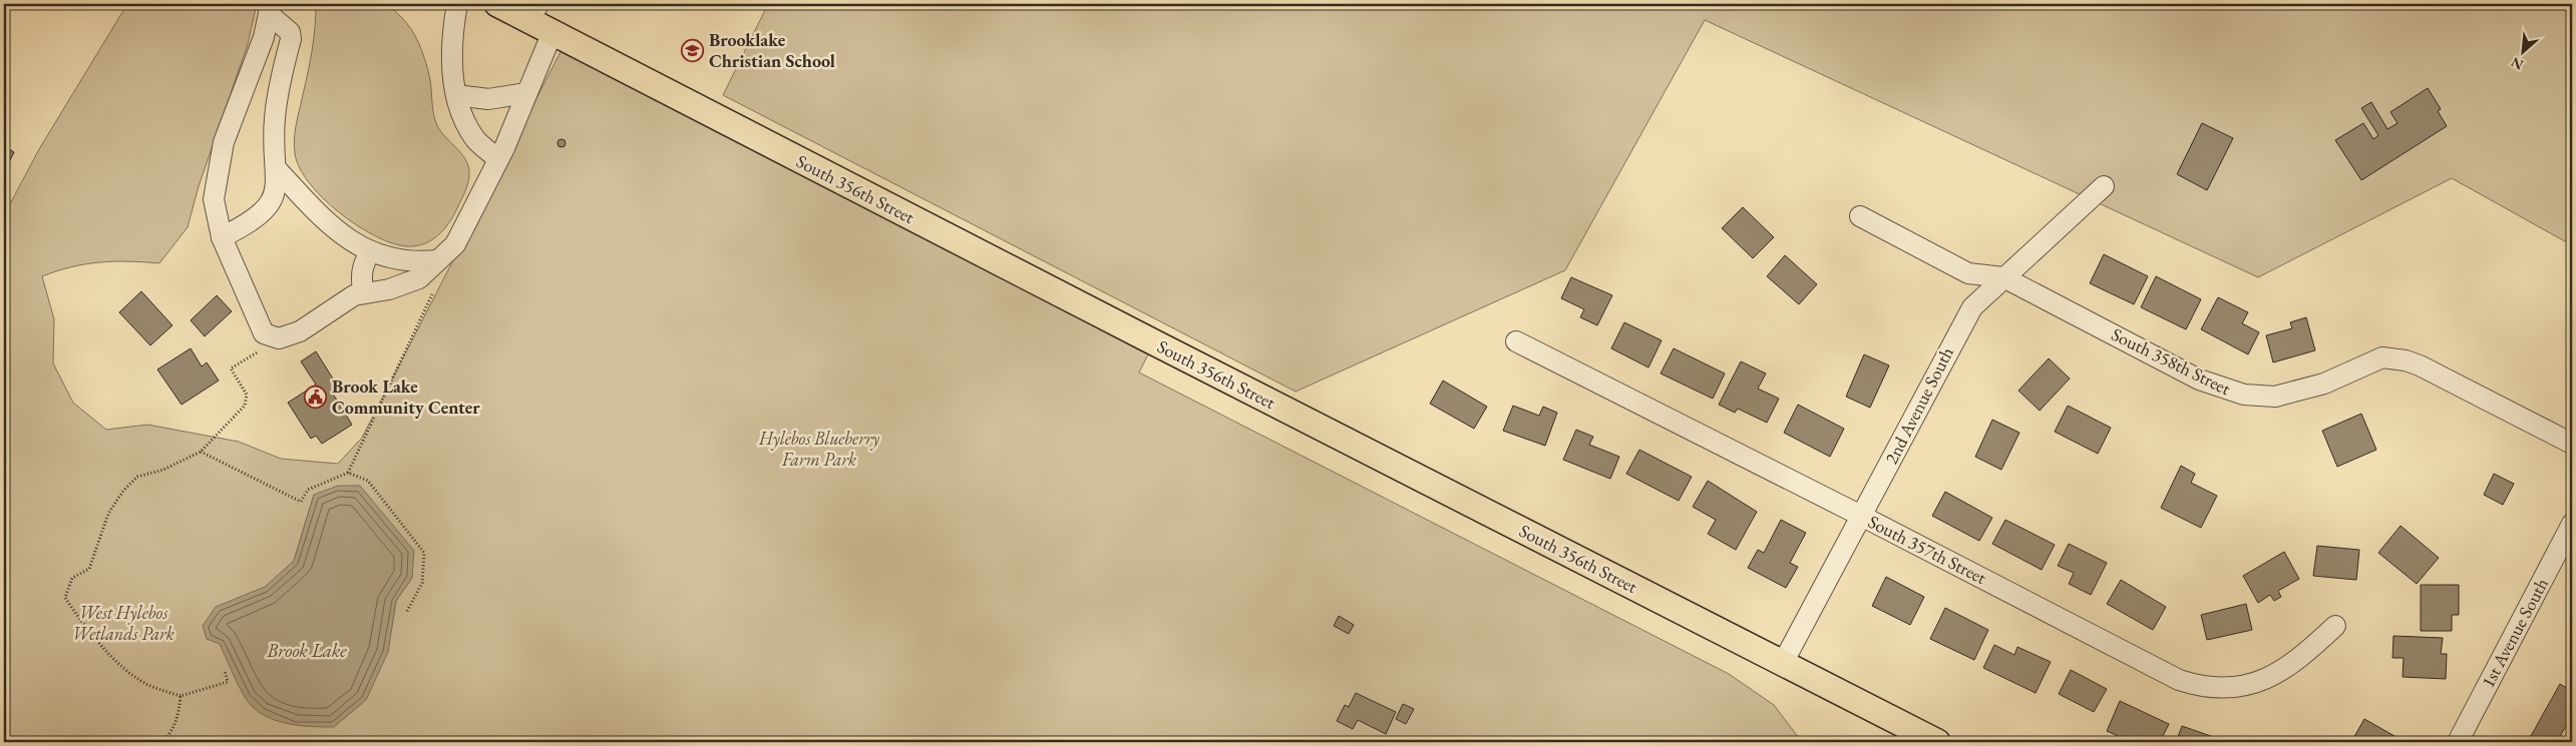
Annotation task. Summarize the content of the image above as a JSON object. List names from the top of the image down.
{
  "streets": {
    "main road": ["South 356th Street"],
    "street": [
      "South 358th Street",
      "2nd Avenue South",
      "South 357th Street",
      "1st Avenue South"
    ]
  },
  "crossings": [
    ["South 356th Street", "2nd Avenue South"],
    ["South 358th Street", "2nd Avenue South"],
    ["2nd Avenue South", "South 357th Street"]
  ],
  "water": ["Brook Lake"],
  "parks": ["Hylebos Blueberry Farm Park", "West Hylebos Wetlands Park"],
  "places": {
    "school or university": ["Brooklake Christian School"],
    "public building": ["Brook Lake Community Center"]
  },
  "north": "bottom left"
}
